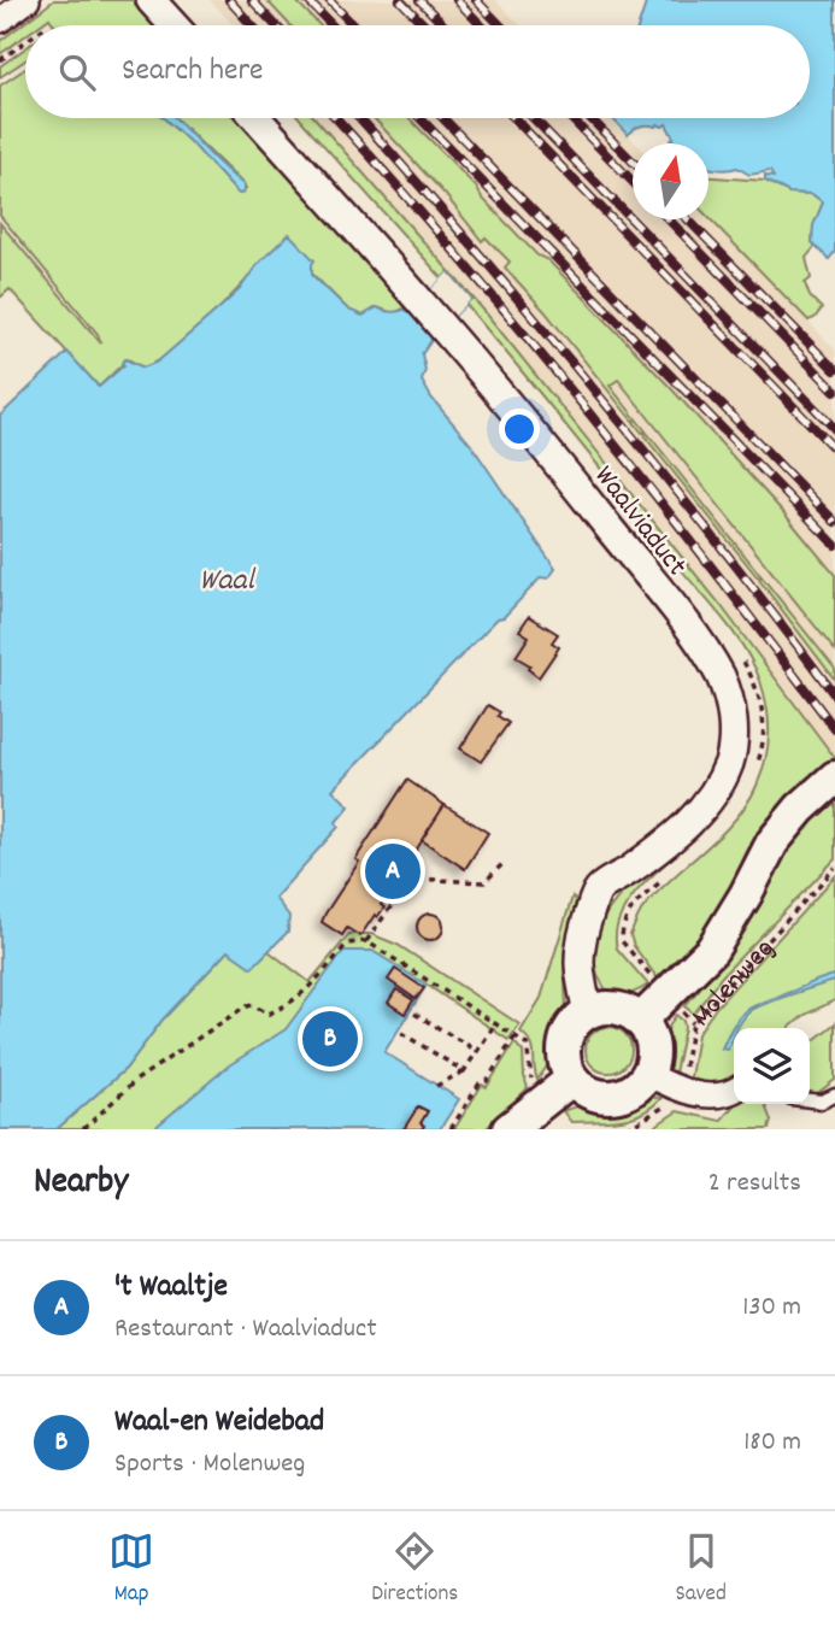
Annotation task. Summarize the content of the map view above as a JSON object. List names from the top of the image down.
{
  "streets": {
    "main road": ["Molenweg"],
    "street": ["Waalviaduct"]
  },
  "crossings": [
    ["Waalviaduct", "Molenweg"]
  ],
  "water": ["Waal"],
  "north": "top",
  "page": {
    "search": "Search here",
    "pins": ["A", "B"],
    "heading": ["Nearby", "2 results"],
    "list": [
      {
        "mark": "A",
        "name": "'t Waaltje",
        "note": "Restaurant · Waalviaduct",
        "value": "130 m"
      },
      {
        "mark": "B",
        "name": "Waal-en Weidebad",
        "note": "Sports · Molenweg",
        "value": "180 m"
      }
    ],
    "nav": ["Map", "Directions", "Saved"]
  }
}
